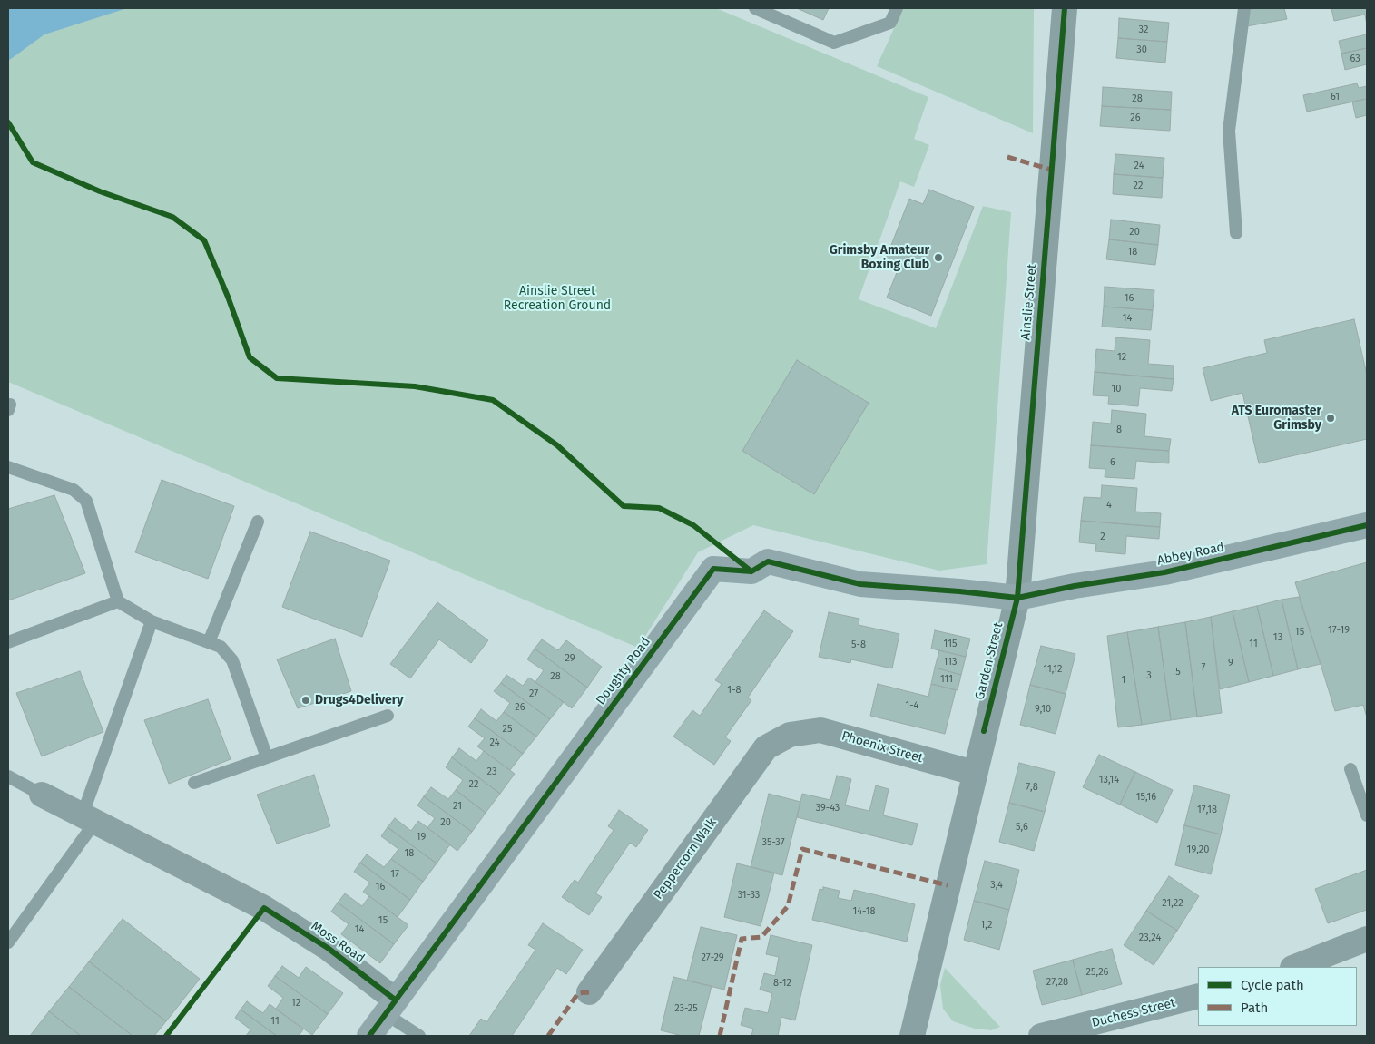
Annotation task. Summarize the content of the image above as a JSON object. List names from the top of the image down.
{
  "streets": {
    "street": [
      "Ainslie Street",
      "Abbey Road",
      "Garden Street",
      "Doughty Road",
      "Phoenix Street",
      "Peppercorn Walk",
      "Moss Road",
      "Duchess Street"
    ]
  },
  "crossings": [
    ["Ainslie Street", "Abbey Road"],
    ["Ainslie Street", "Garden Street"],
    ["Ainslie Street", "Doughty Road"],
    ["Abbey Road", "Garden Street"],
    ["Abbey Road", "Doughty Road"],
    ["Garden Street", "Doughty Road"],
    ["Garden Street", "Phoenix Street"],
    ["Doughty Road", "Moss Road"],
    ["Phoenix Street", "Peppercorn Walk"]
  ],
  "parks": ["Ainslie Street Recreation Ground"],
  "places": ["Grimsby Amateur Boxing Club", "ATS Euromaster Grimsby", "Drugs4Delivery"],
  "house_numbers": [
    "32",
    "30",
    "63",
    "61",
    "28",
    "26",
    "24",
    "22",
    "20",
    "18",
    "16",
    "14",
    "12",
    "10",
    "8",
    "6",
    "4",
    "2",
    "17-19",
    "15",
    "13",
    "115",
    "11",
    "5-8",
    "29",
    "113",
    "9",
    "7",
    "11,12",
    "5",
    "3",
    "28",
    "111",
    "1",
    "1-8",
    "27",
    "1-4",
    "26",
    "9,10",
    "25",
    "24",
    "23",
    "13,14",
    "22",
    "7,8",
    "15,16",
    "21",
    "39-43",
    "17,18",
    "20",
    "5,6",
    "19",
    "35-37",
    "19,20",
    "18",
    "17",
    "3,4",
    "16",
    "31-33",
    "21,22",
    "14-18",
    "15",
    "1,2",
    "14",
    "23,24",
    "27-29",
    "25,26",
    "27,28",
    "8-12",
    "12",
    "23-25",
    "11"
  ],
  "legend": ["Cycle path", "Path"]
}
